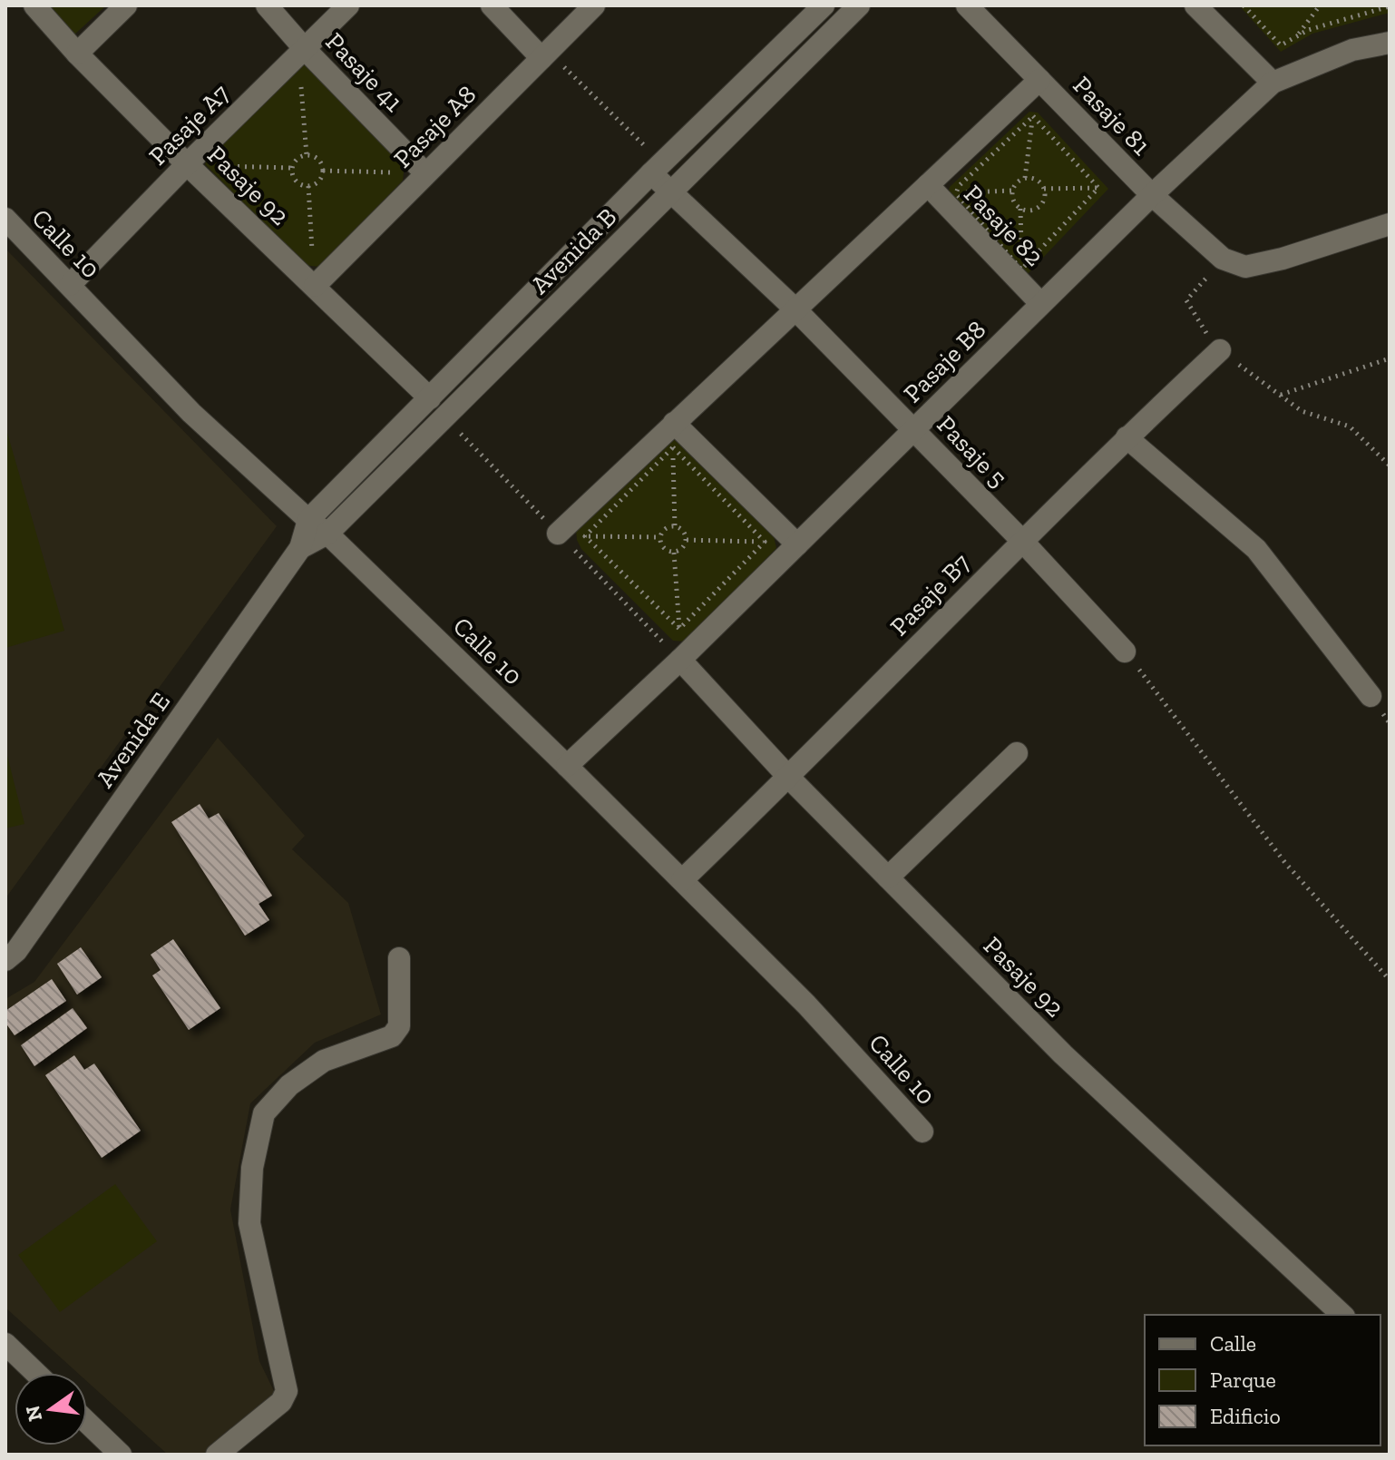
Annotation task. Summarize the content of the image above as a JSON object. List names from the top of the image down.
{
  "streets": {
    "street": [
      "Pasaje 41",
      "Pasaje 81",
      "Pasaje A7",
      "Pasaje A8",
      "Pasaje 92",
      "Pasaje 82",
      "Calle 10",
      "Avenida B",
      "Pasaje B8",
      "Pasaje 5",
      "Pasaje B7",
      "Avenida E"
    ]
  },
  "crossings": [
    ["Pasaje 41", "Pasaje A7"],
    ["Pasaje 41", "Pasaje A8"],
    ["Pasaje 81", "Pasaje B8"],
    ["Pasaje A7", "Pasaje 92"],
    ["Pasaje A7", "Calle 10"],
    ["Pasaje A8", "Pasaje 92"],
    ["Pasaje 92", "Avenida B"],
    ["Pasaje 92", "Pasaje B8"],
    ["Pasaje 92", "Pasaje B7"],
    ["Pasaje 82", "Pasaje B8"],
    ["Calle 10", "Avenida B"],
    ["Calle 10", "Pasaje B8"],
    ["Calle 10", "Pasaje B7"],
    ["Calle 10", "Avenida E"],
    ["Avenida B", "Pasaje 5"],
    ["Avenida B", "Avenida E"],
    ["Pasaje B8", "Pasaje 5"],
    ["Pasaje 5", "Pasaje B7"]
  ],
  "legend": ["Calle", "Parque", "Edificio"],
  "north": "left"
}
